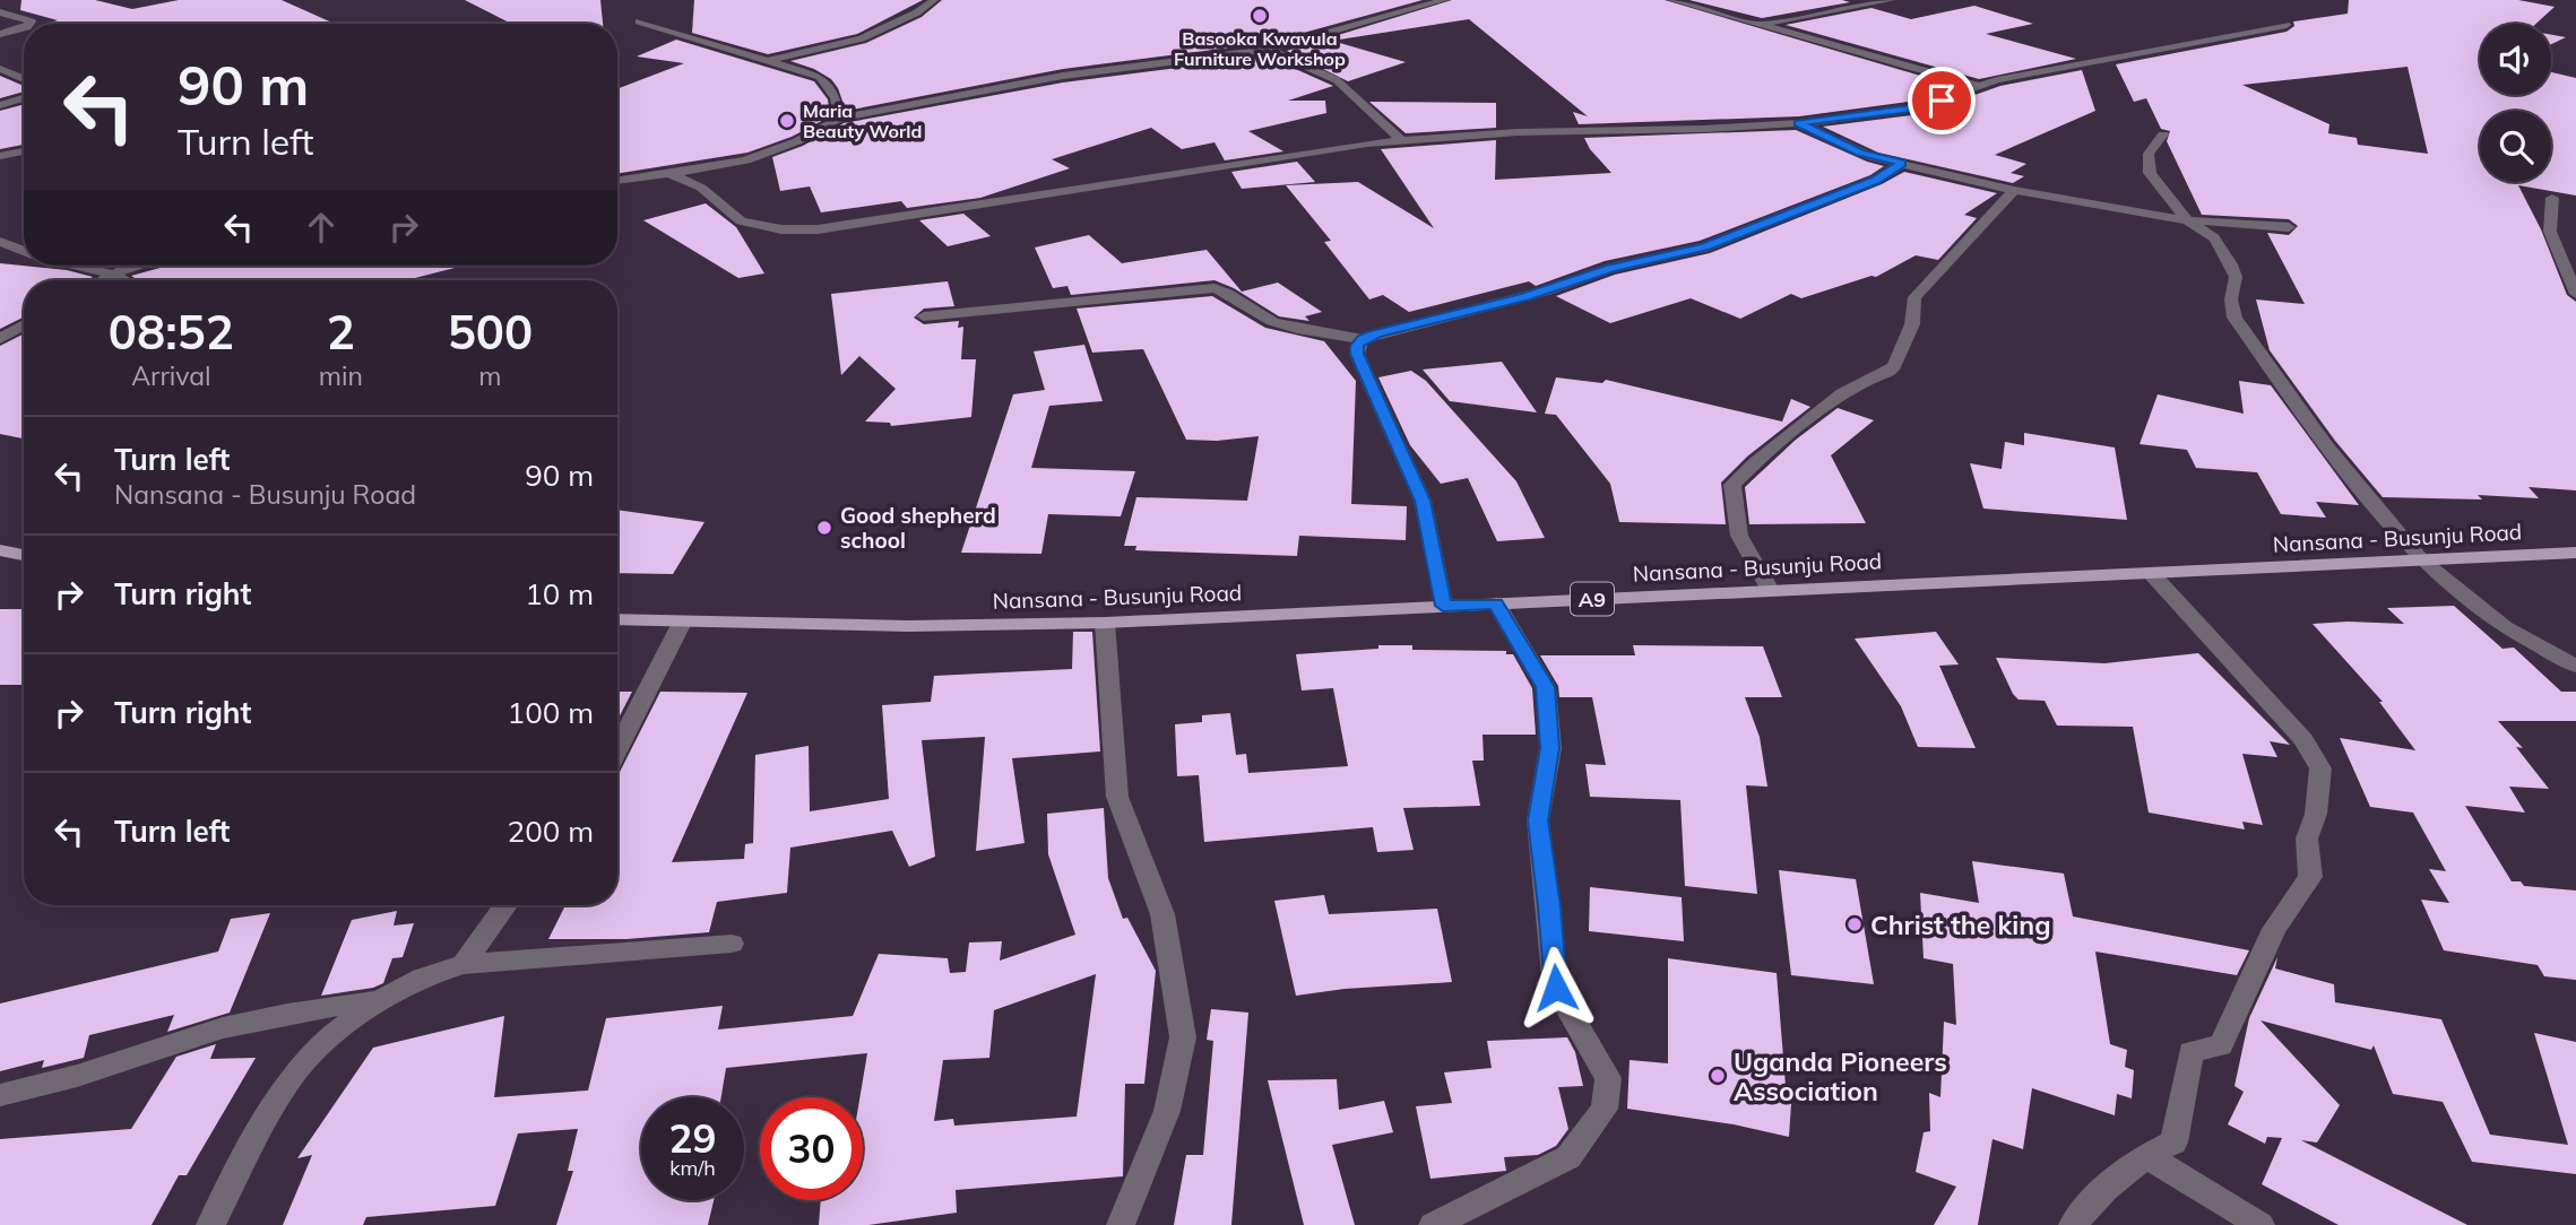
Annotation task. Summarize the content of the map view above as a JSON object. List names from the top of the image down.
{
  "streets": {
    "main road": ["Nansana - Busunju Road", "A9"]
  },
  "places": [
    "Basooka Kwavula Furniture Workshop",
    "Maria Beauty World",
    "Good shepherd school",
    "Christ the king",
    "Uganda Pioneers Association"
  ],
  "page": {
    "turn": ["90 m", "Turn left"],
    "eta": [
      "08:52",
      "Arrival",
      "2",
      "min",
      "500",
      "m"
    ],
    "list": [
      {
        "name": "Turn left",
        "note": "Nansana - Busunju Road",
        "value": "90 m"
      },
      {
        "name": "Turn right",
        "value": "10 m"
      },
      {
        "name": "Turn right",
        "value": "100 m"
      },
      {
        "name": "Turn left",
        "value": "200 m"
      }
    ],
    "speed": "29 km/h",
    "limit": "30"
  }
}
